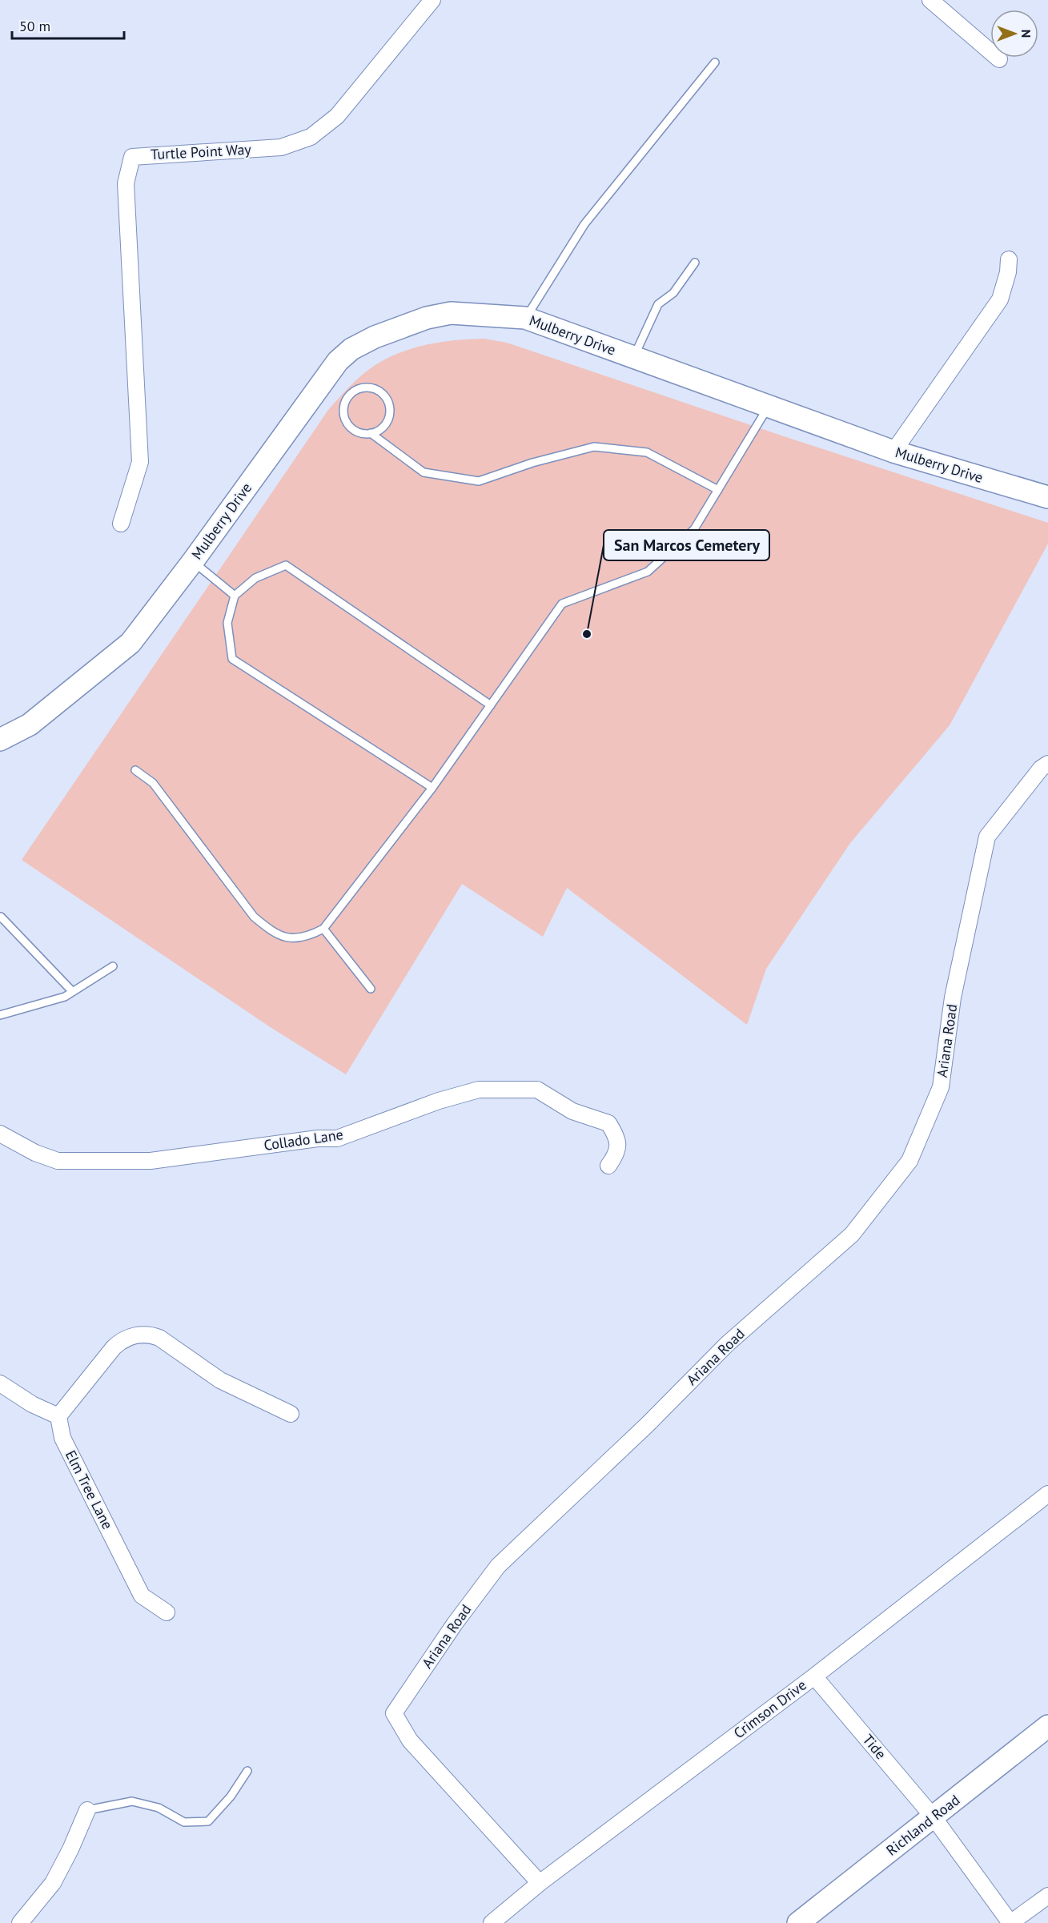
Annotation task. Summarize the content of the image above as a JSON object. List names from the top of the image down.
{
  "streets": {
    "main road": ["Mulberry Drive", "Richland Road"],
    "street": [
      "Turtle Point Way",
      "Ariana Road",
      "Collado Lane",
      "Elm Tree Lane",
      "Crimson Drive",
      "Tide"
    ]
  },
  "crossings": [
    ["Ariana Road", "Crimson Drive"],
    ["Crimson Drive", "Tide"],
    ["Tide", "Richland Road"]
  ],
  "places": ["San Marcos Cemetery"],
  "scale_bar": "50 m",
  "north": "right"
}
